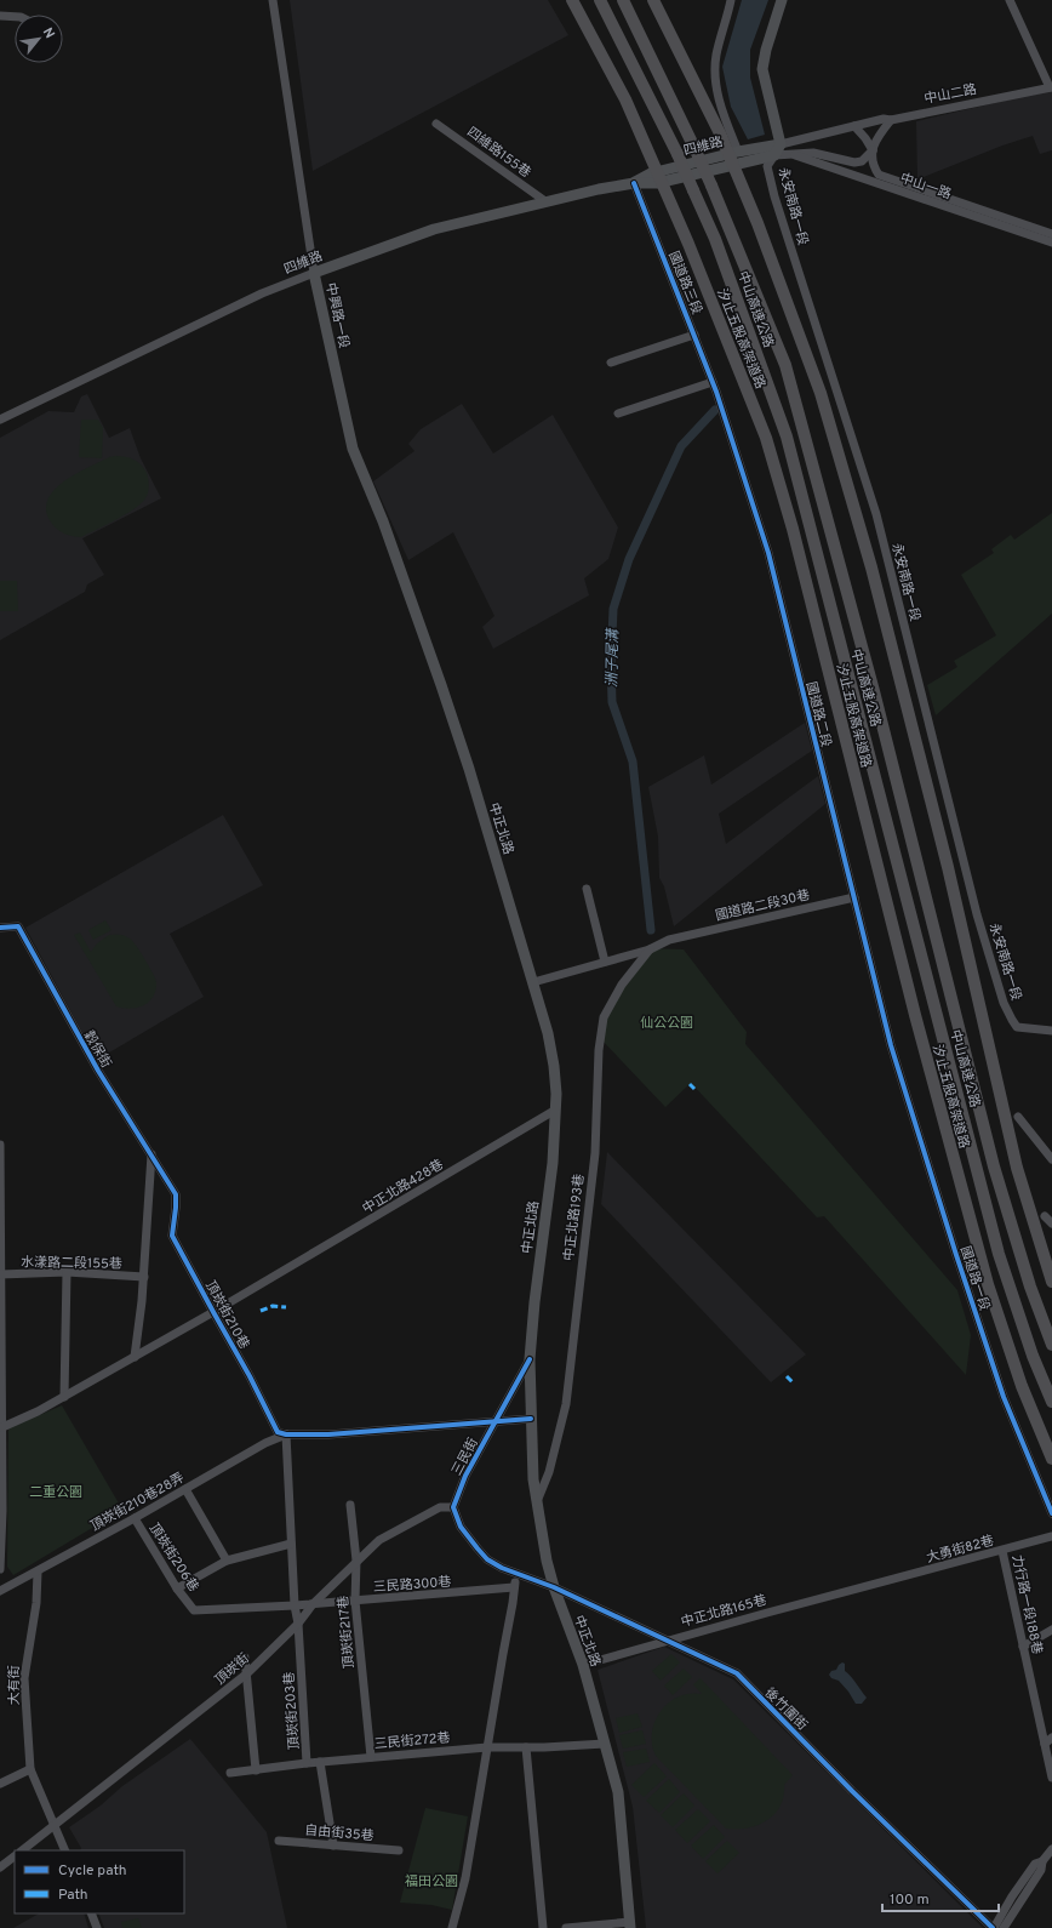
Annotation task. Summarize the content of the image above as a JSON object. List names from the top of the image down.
{
  "streets": {
    "highway": ["中山高速公路", "汐止五股高架道路"],
    "main road": ["四維路", "中興路一段", "中正北路"],
    "street": [
      "中山二路",
      "四維路155巷",
      "中山一路",
      "永安南路一段",
      "國道路三段",
      "國道路二段",
      "國道路二段30巷",
      "穀保街",
      "中正北路428巷",
      "中正北路193巷",
      "水漾路二段155巷",
      "國道路一段",
      "頂崁街210巷",
      "三民街",
      "頂崁街210巷28弄",
      "大勇街82巷",
      "頂崁街206巷",
      "三民路300巷",
      "力行路一段188巷",
      "中正北路165巷",
      "頂崁街217巷",
      "頂崁街",
      "大有街",
      "後竹圍街",
      "頂崁街203巷",
      "三民街272巷",
      "自由街35巷"
    ]
  },
  "crossings": [
    ["中山二路", "四維路"],
    ["四維路", "四維路155巷"],
    ["四維路", "中山一路"],
    ["四維路", "永安南路一段"],
    ["四維路", "國道路三段"],
    ["四維路", "中興路一段"],
    ["中山一路", "永安南路一段"],
    ["國道路三段", "國道路二段"],
    ["中興路一段", "中正北路"],
    ["國道路二段", "國道路二段30巷"],
    ["國道路二段", "國道路一段"],
    ["中正北路", "國道路二段30巷"],
    ["中正北路", "中正北路428巷"],
    ["中正北路", "中正北路193巷"],
    ["中正北路", "三民街"],
    ["中正北路", "中正北路165巷"],
    ["中正北路", "後竹圍街"],
    ["中正北路", "三民街272巷"],
    ["國道路二段30巷", "中正北路193巷"],
    ["穀保街", "頂崁街210巷"],
    ["中正北路428巷", "頂崁街210巷"],
    ["頂崁街210巷", "頂崁街210巷28弄"],
    ["三民街", "頂崁街"],
    ["頂崁街210巷28弄", "頂崁街206巷"],
    ["頂崁街210巷28弄", "大有街"],
    ["大勇街82巷", "力行路一段188巷"],
    ["大勇街82巷", "中正北路165巷"],
    ["頂崁街206巷", "三民路300巷"],
    ["三民路300巷", "頂崁街217巷"],
    ["三民路300巷", "頂崁街"],
    ["中正北路165巷", "後竹圍街"],
    ["頂崁街217巷", "頂崁街"],
    ["頂崁街217巷", "三民街272巷"],
    ["頂崁街", "大有街"],
    ["頂崁街", "頂崁街203巷"],
    ["頂崁街203巷", "三民街272巷"]
  ],
  "water": ["洲子尾溝"],
  "parks": ["仙公公園", "二重公園", "福田公園"],
  "legend": ["Cycle path", "Path"],
  "scale_bar": "100 m",
  "north": "top right"
}
